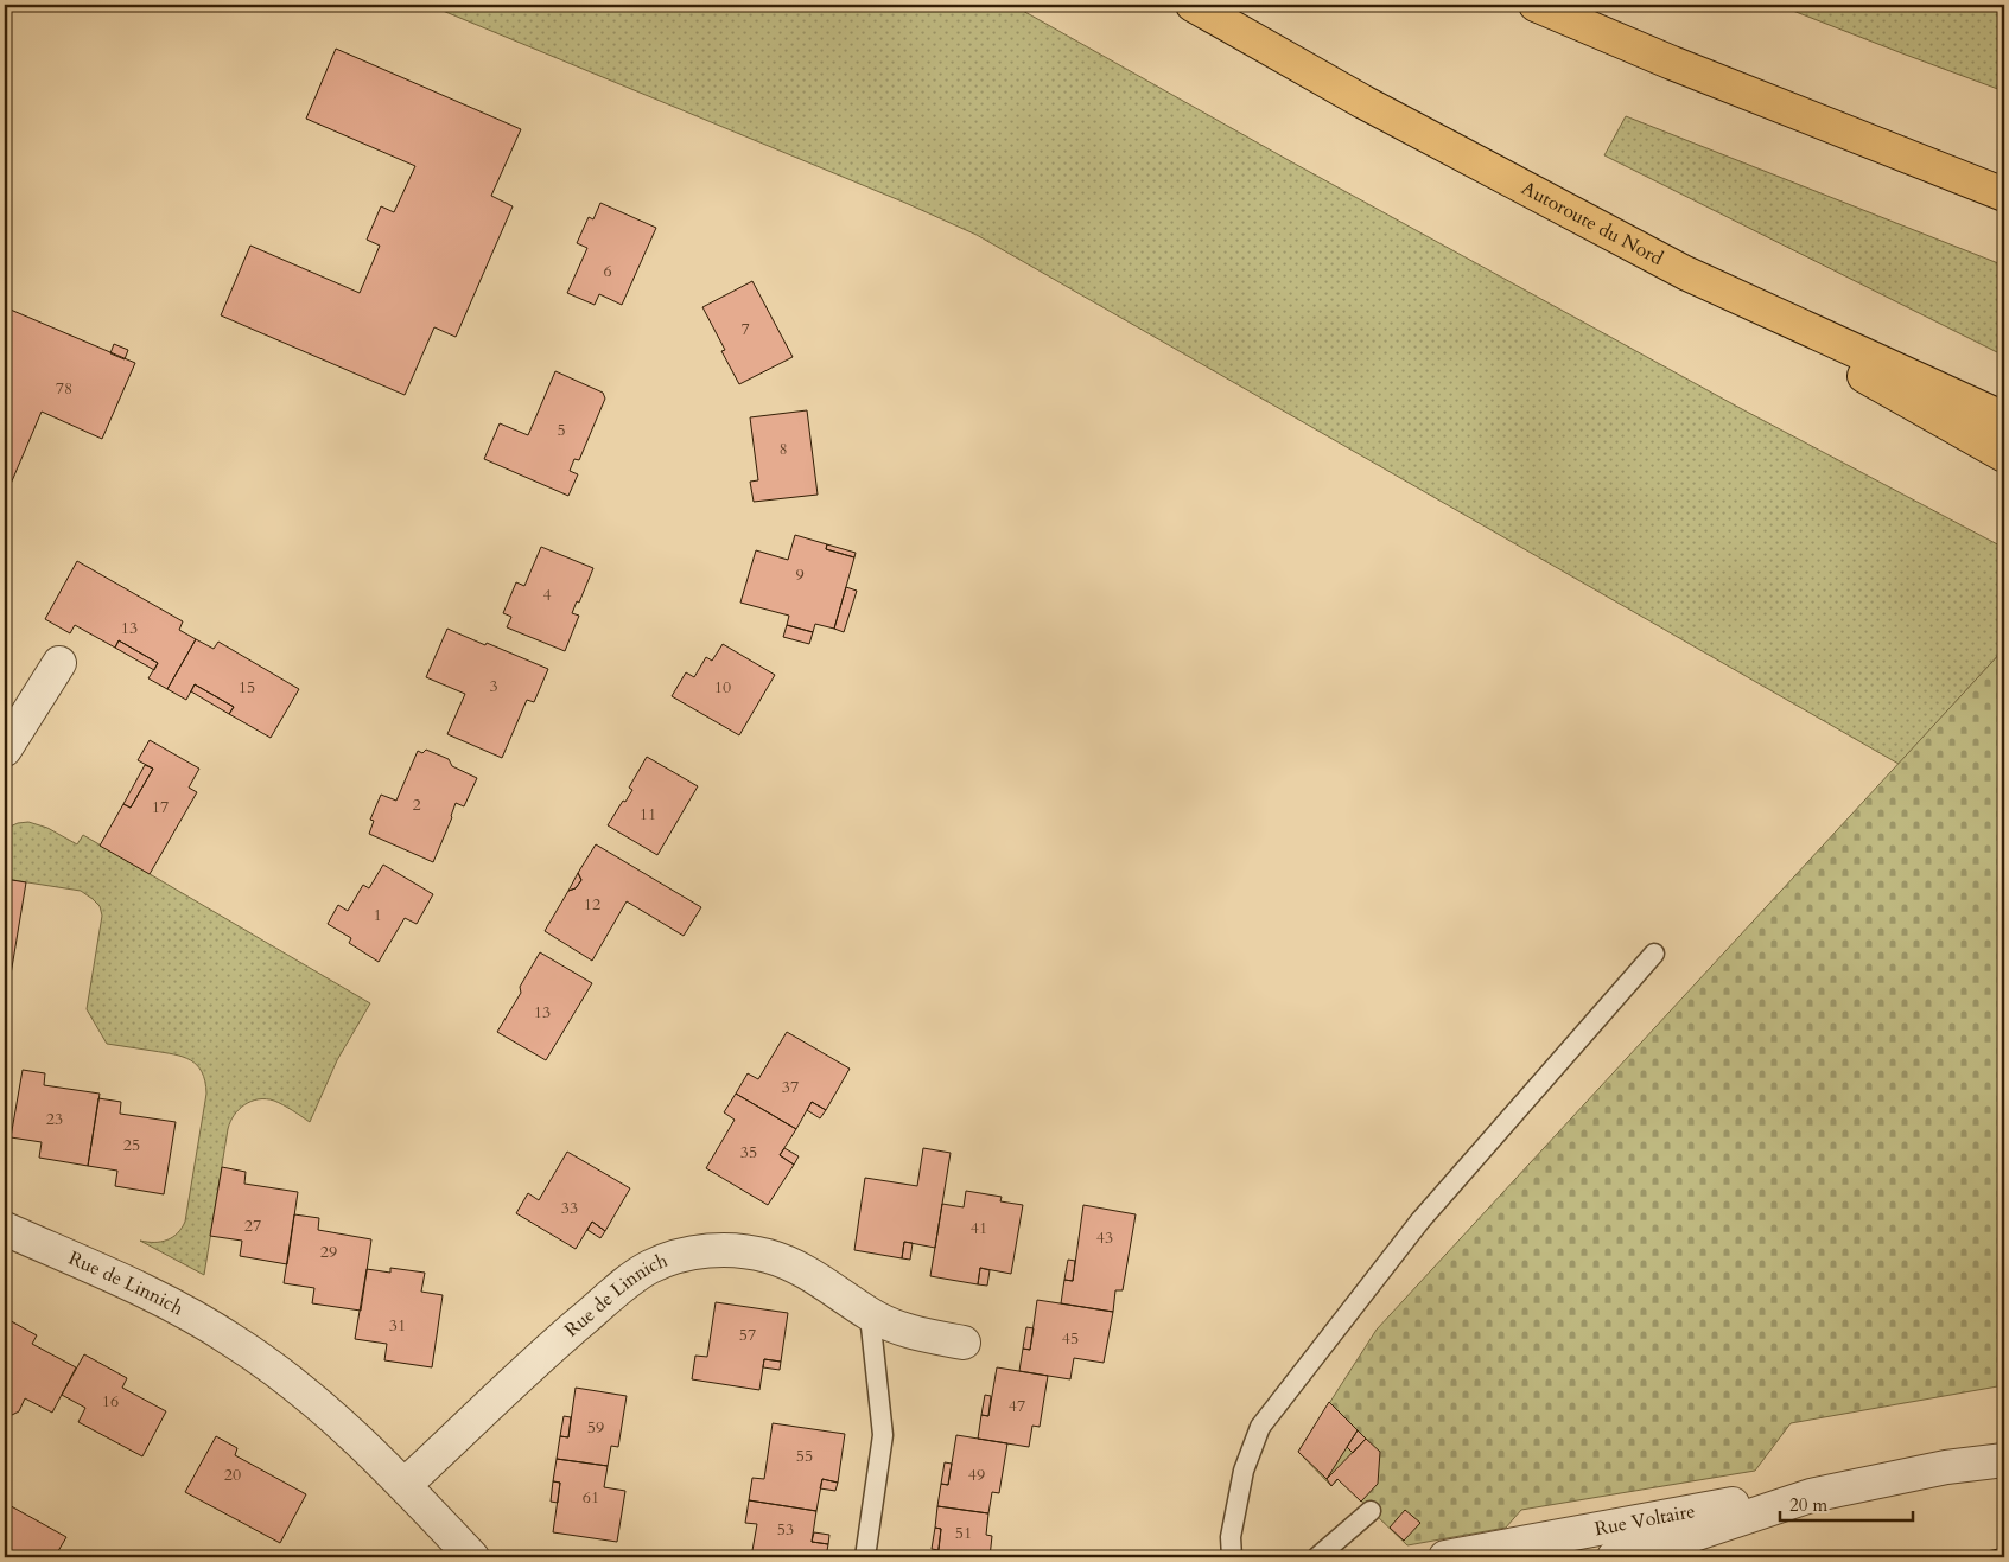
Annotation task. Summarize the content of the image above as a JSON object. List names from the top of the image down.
{
  "streets": {
    "highway": ["Autoroute du Nord"],
    "street": ["Rue de Linnich", "Rue Voltaire"]
  },
  "house_numbers": [
    "6",
    "7",
    "78",
    "5",
    "8",
    "9",
    "4",
    "13",
    "3",
    "15",
    "10",
    "2",
    "17",
    "11",
    "12",
    "1",
    "13",
    "37",
    "23",
    "25",
    "35",
    "33",
    "27",
    "41",
    "43",
    "29",
    "31",
    "57",
    "45",
    "16",
    "47",
    "59",
    "55",
    "20",
    "49",
    "61",
    "53",
    "51"
  ],
  "scale_bar": "20 m"
}
